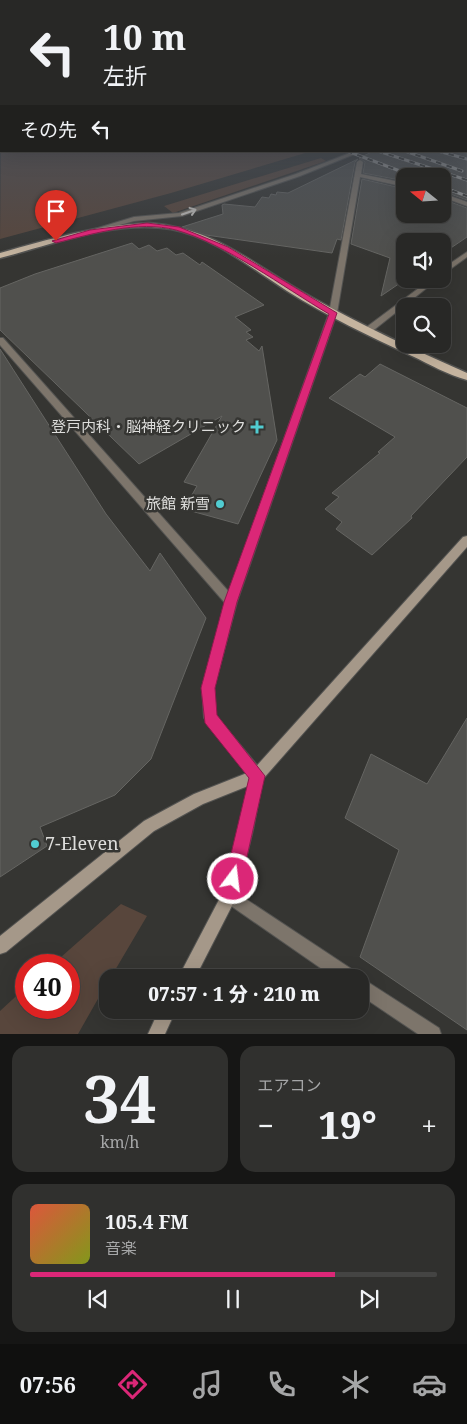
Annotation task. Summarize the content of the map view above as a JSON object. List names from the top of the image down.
{
  "places": {
    "health": ["登戸内科・脳神経クリニック"],
    "other": ["旅館 新雪", "7-Eleven"]
  },
  "north": "left",
  "page": {
    "turn": ["10 m", "左折"],
    "then": "その先",
    "limit": "40",
    "trip": "07:57 · 1 分 · 210 m",
    "tile": [
      ["34", "km/h"],
      "エアコン"
    ],
    "heat": ["−", "19°", "+"],
    "song": ["105.4 FM", "音楽"],
    "tabs": "07:56"
  }
}
